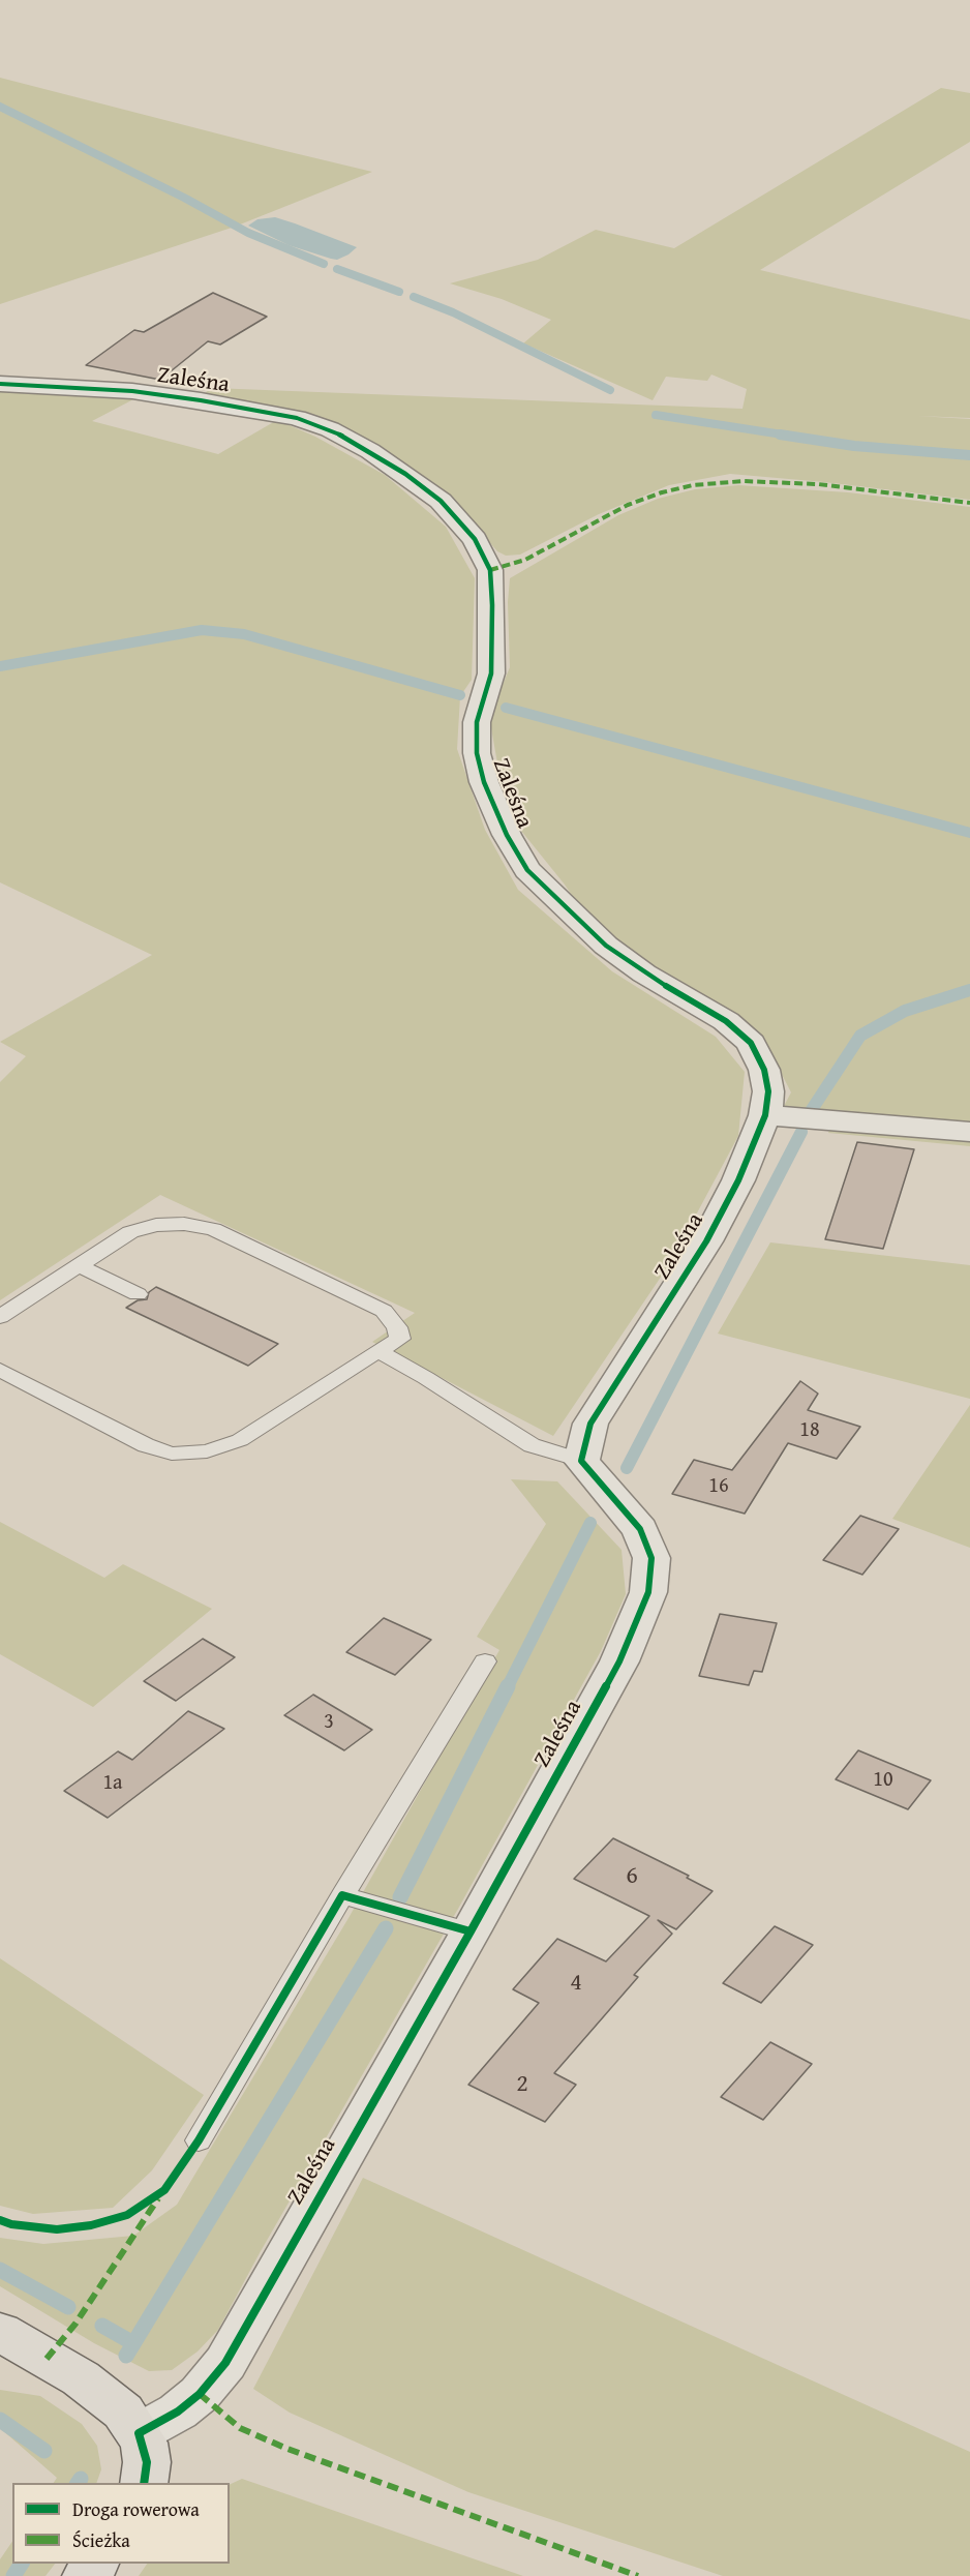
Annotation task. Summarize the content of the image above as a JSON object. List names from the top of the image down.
{
  "streets": {
    "street": ["Zaleśna"]
  },
  "house_numbers": [
    "18",
    "16",
    "3",
    "10",
    "1a",
    "6",
    "4",
    "2"
  ],
  "legend": ["Droga rowerowa", "Ścieżka"]
}
